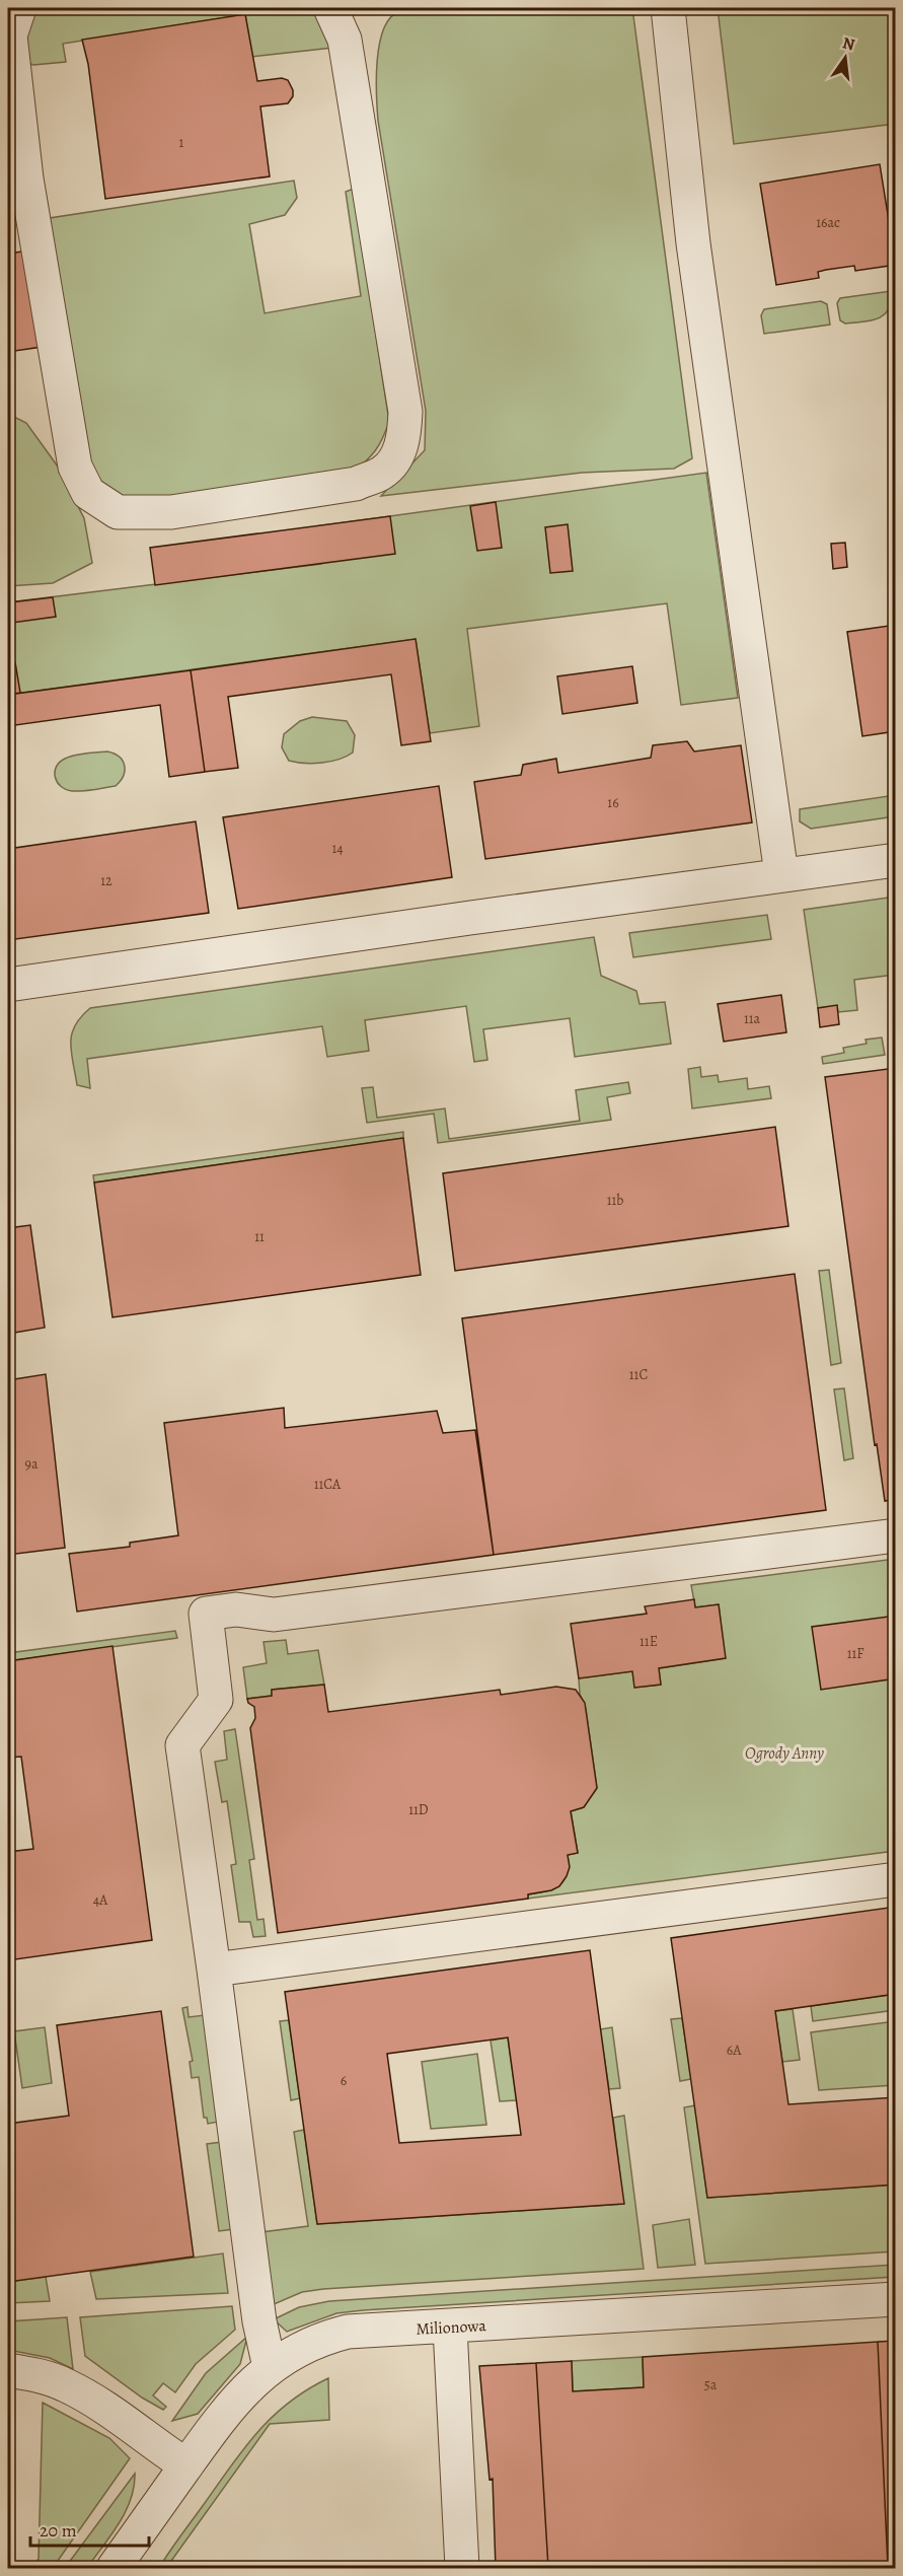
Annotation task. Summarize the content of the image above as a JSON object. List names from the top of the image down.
{
  "streets": {
    "street": ["Milionowa"]
  },
  "parks": ["Ogrody Anny"],
  "house_numbers": [
    "1",
    "16ac",
    "16",
    "14",
    "12",
    "11a",
    "11b",
    "11",
    "11C",
    "9a",
    "11CA",
    "11E",
    "11F",
    "11D",
    "4A",
    "6A",
    "6",
    "5a"
  ],
  "scale_bar": "20 m",
  "north": "top"
}
